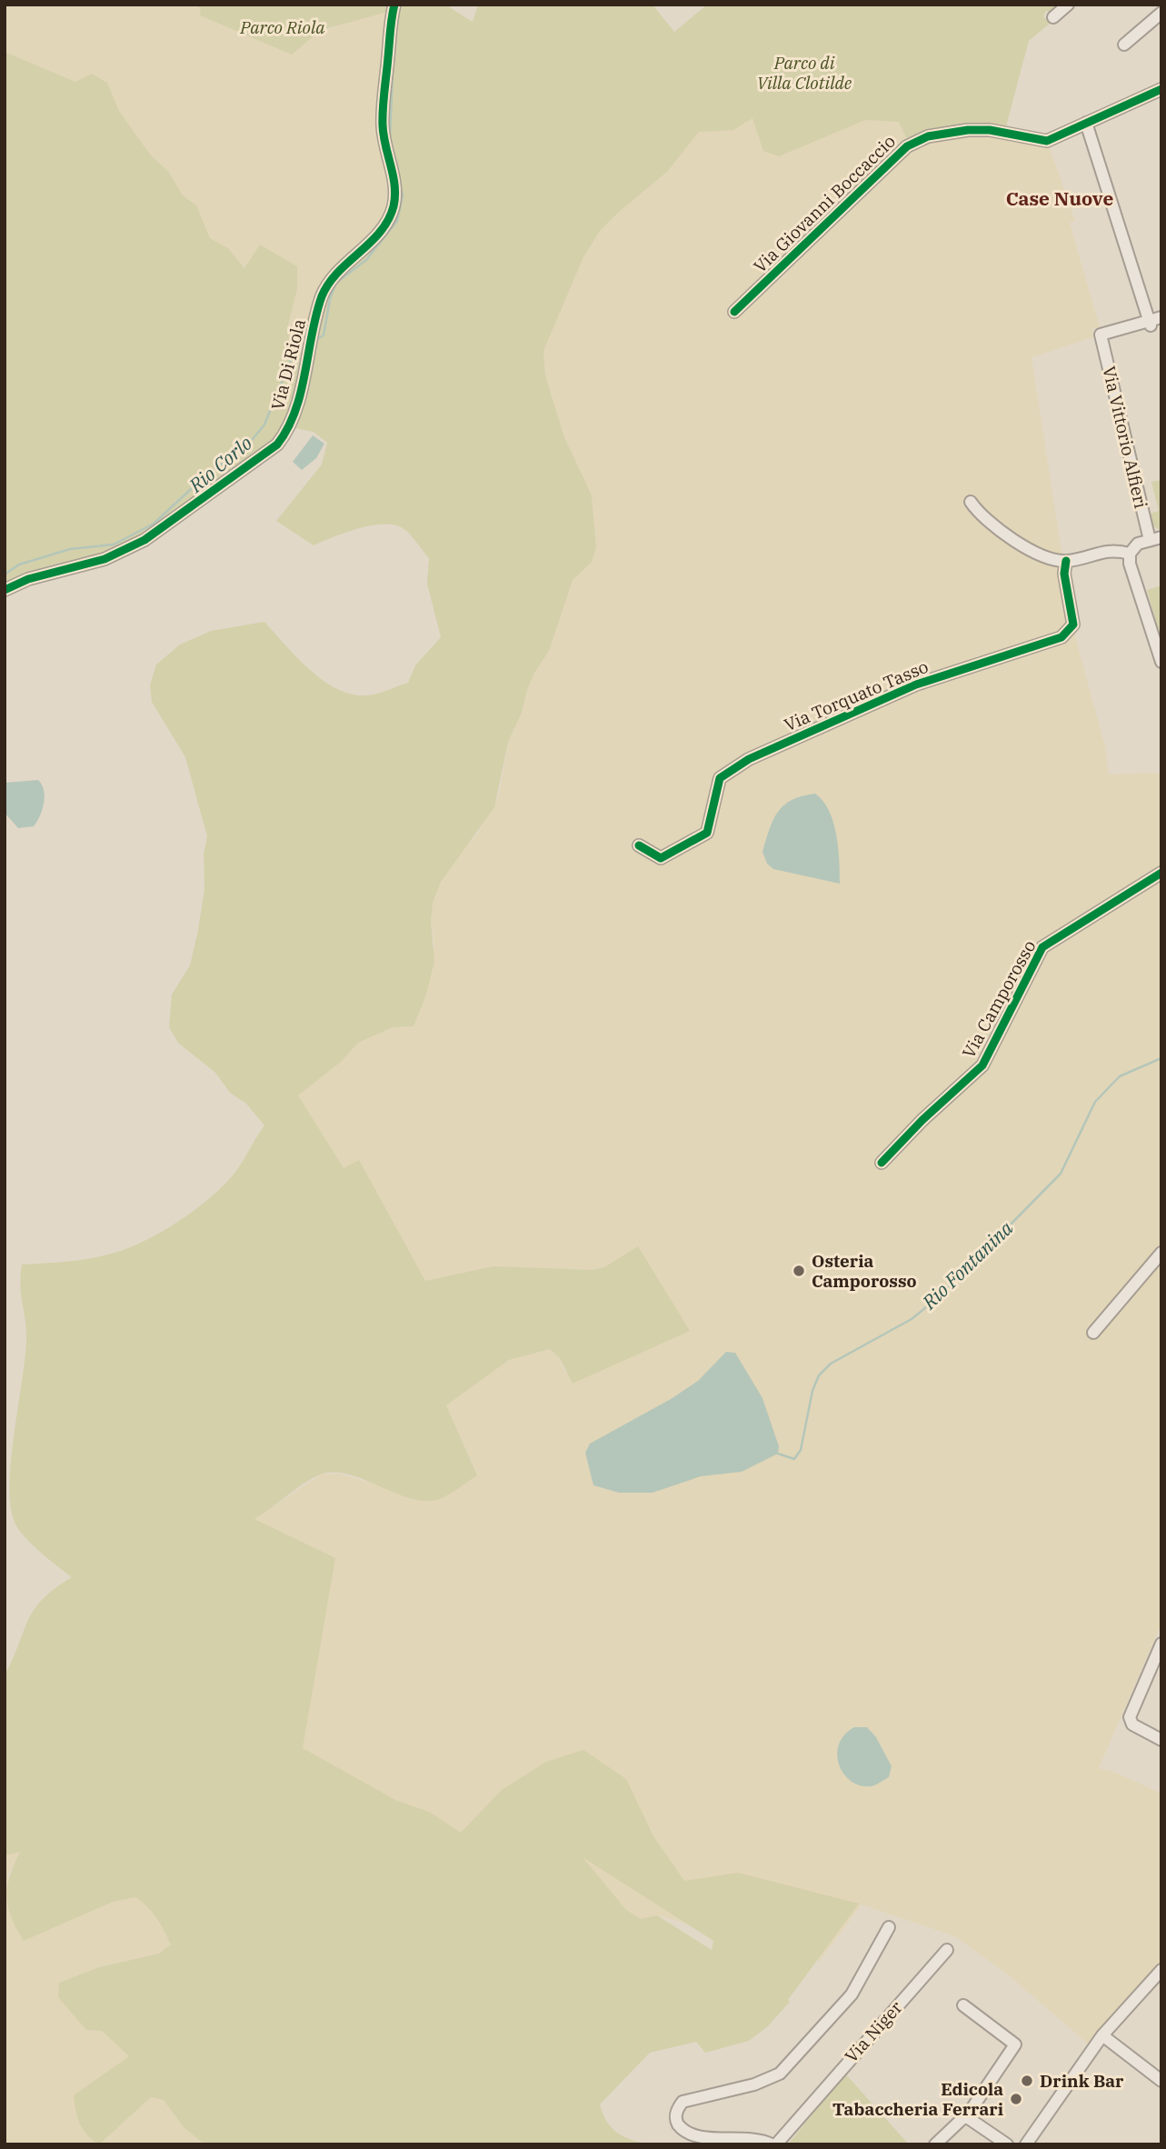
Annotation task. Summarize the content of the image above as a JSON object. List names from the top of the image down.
{
  "streets": {
    "street": [
      "Via Giovanni Boccaccio",
      "Via Di Riola",
      "Via Vittorio Alfieri",
      "Via Torquato Tasso",
      "Via Camporosso",
      "Via Niger"
    ]
  },
  "districts": ["Case Nuove"],
  "water": ["Rio Corlo", "Rio Fontanina"],
  "parks": ["Parco Riola", "Parco di Villa Clotilde"],
  "places": ["Osteria Camporosso", "Drink Bar", "Edicola Tabaccheria Ferrari"]
}
